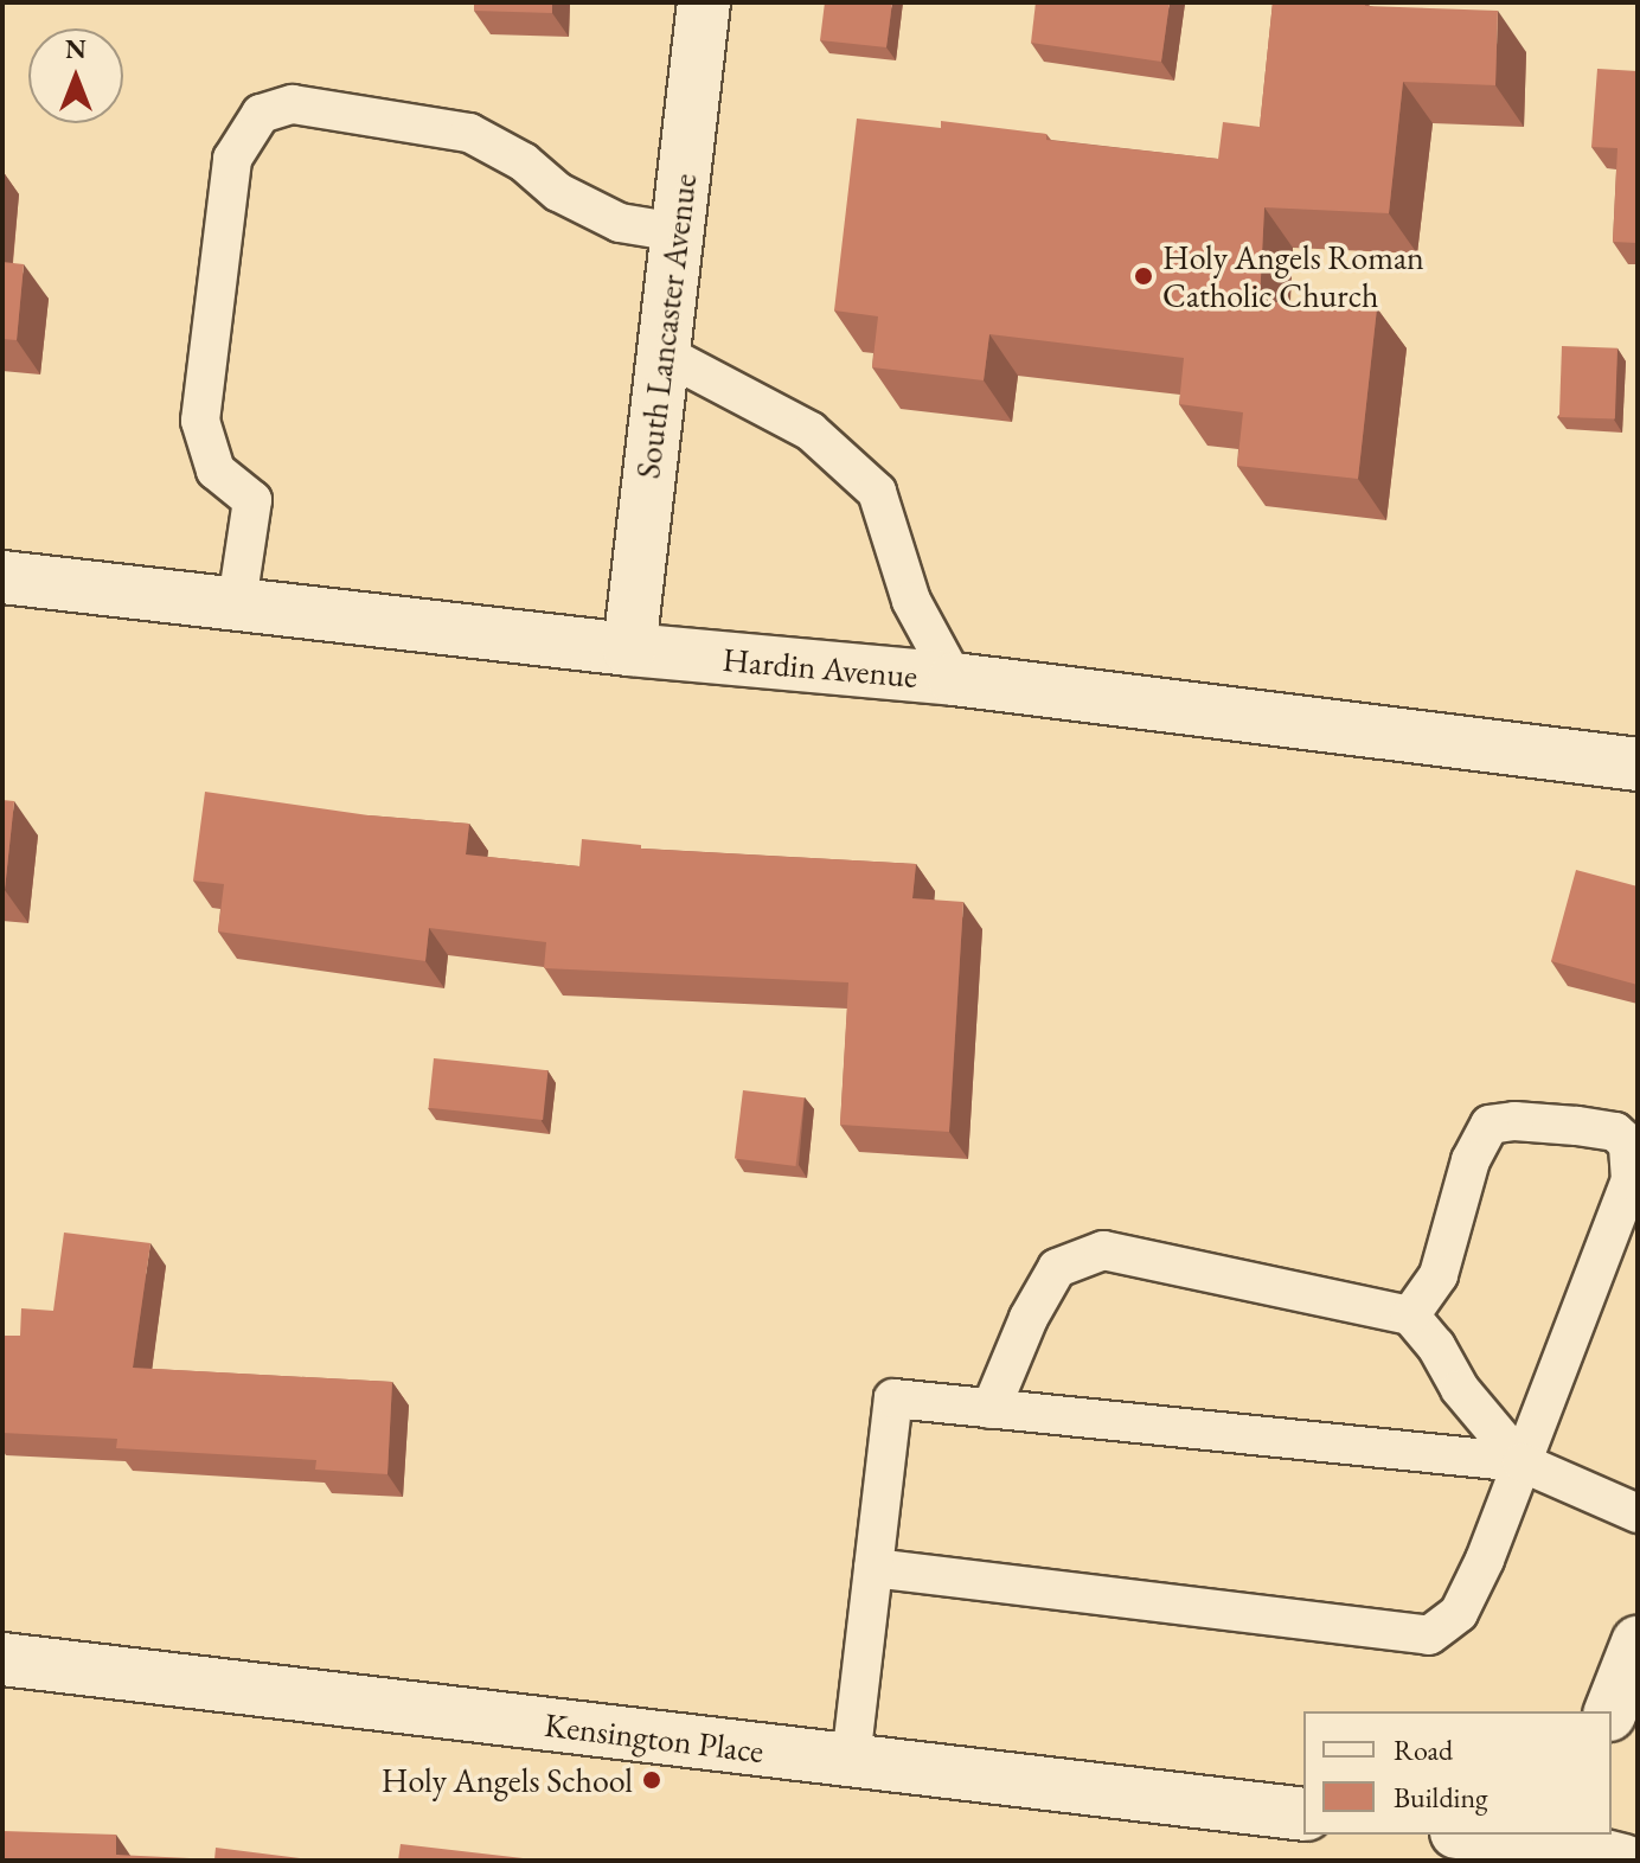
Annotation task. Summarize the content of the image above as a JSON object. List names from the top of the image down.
{
  "streets": {
    "street": ["South Lancaster Avenue", "Hardin Avenue", "Kensington Place"]
  },
  "crossings": [
    ["South Lancaster Avenue", "Hardin Avenue"]
  ],
  "places": ["Holy Angels Roman Catholic Church", "Holy Angels School"],
  "legend": ["Road", "Building"],
  "north": "top"
}
